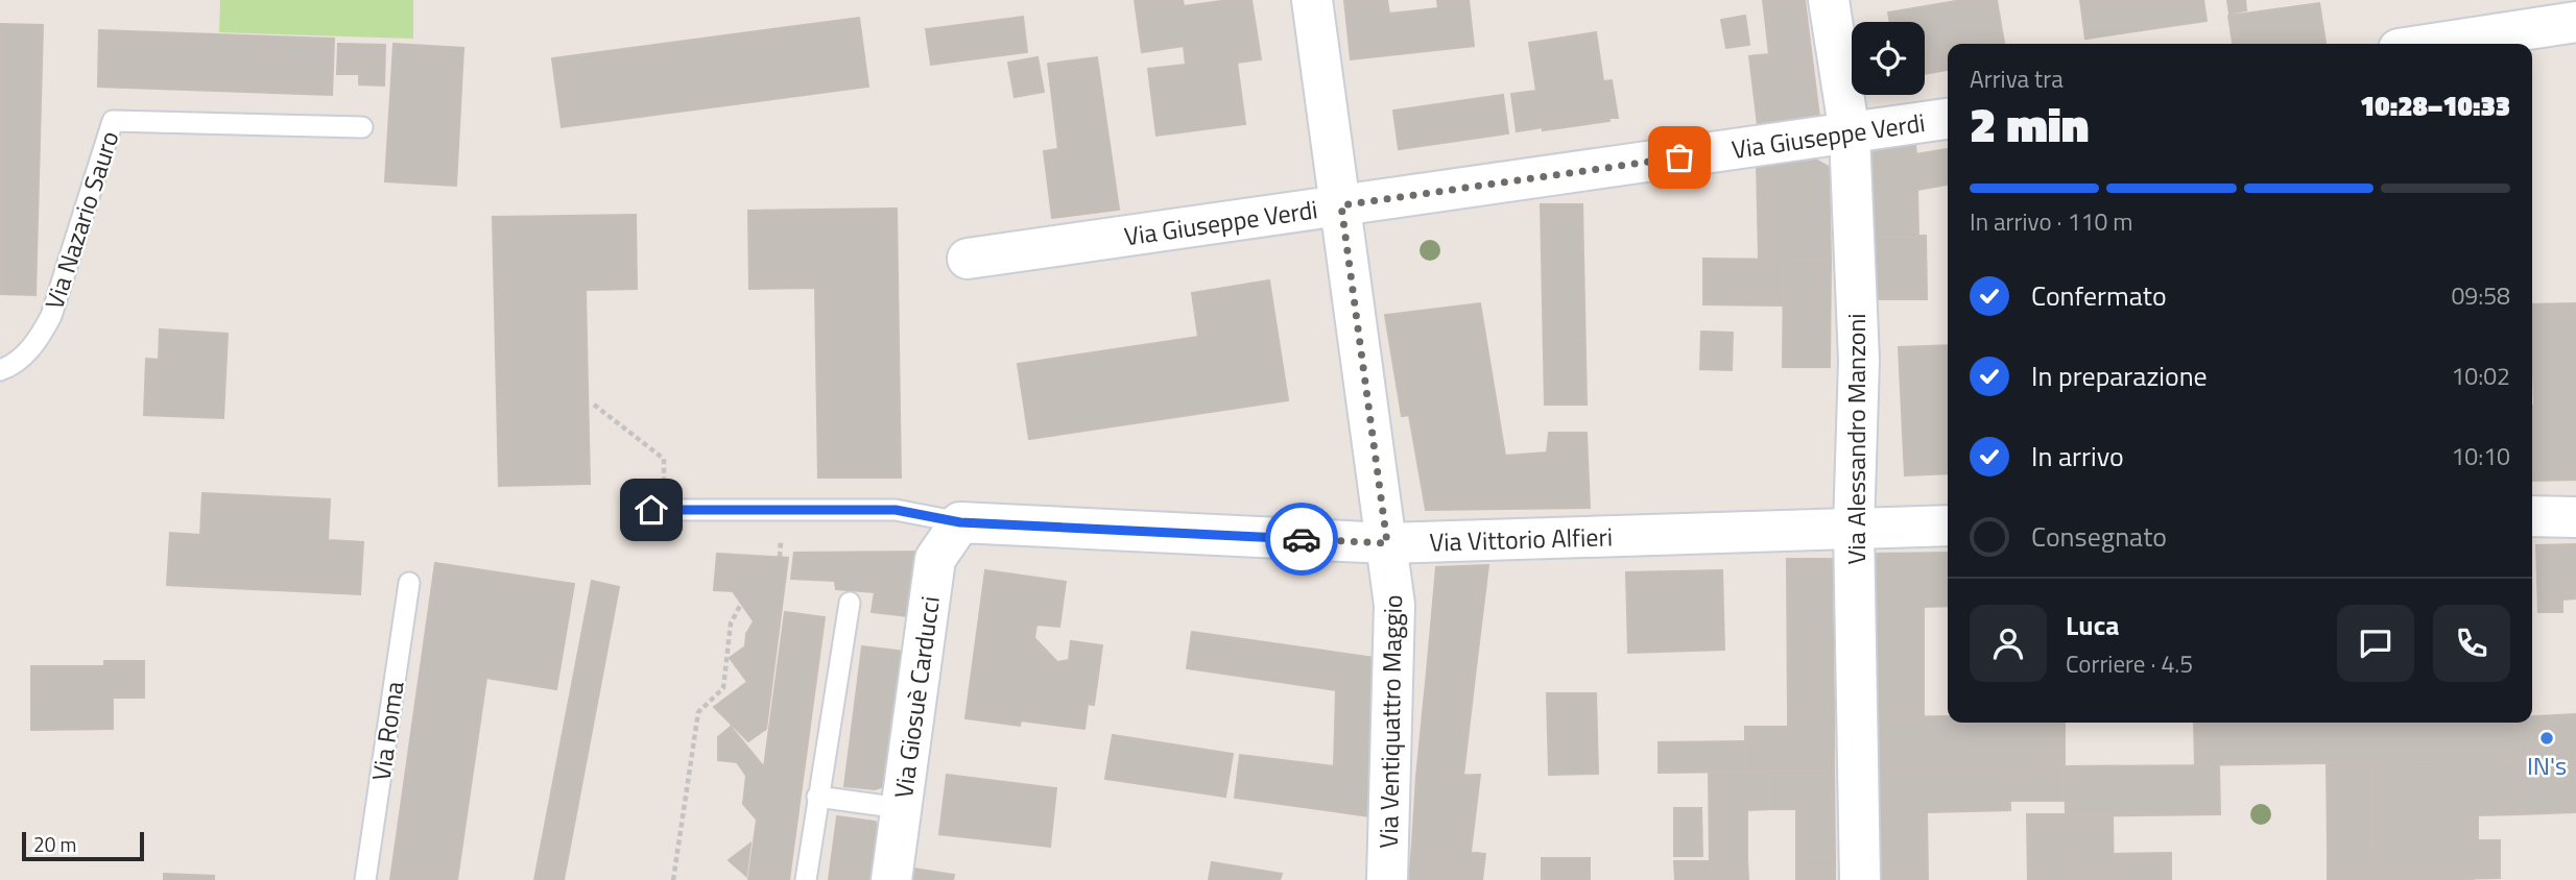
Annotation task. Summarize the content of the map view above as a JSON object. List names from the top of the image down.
{
  "streets": {
    "street": [
      "Via Giuseppe Verdi",
      "Via Alessandro Manzoni",
      "Via Vittorio Alfieri",
      "Via Giosuè Carducci",
      "Via Ventiquattro Maggio"
    ],
    "lane": ["Via Nazario Sauro", "Via Roma"]
  },
  "crossings": [
    ["Via Giuseppe Verdi", "Via Alessandro Manzoni"],
    ["Via Giuseppe Verdi", "Via Ventiquattro Maggio"],
    ["Via Alessandro Manzoni", "Via Vittorio Alfieri"],
    ["Via Vittorio Alfieri", "Via Giosuè Carducci"],
    ["Via Vittorio Alfieri", "Via Ventiquattro Maggio"]
  ],
  "places": ["IN's"],
  "scale_bar": "20 m",
  "page": {
    "heading": ["2 min", "Arriva tra", "10:28–10:33"],
    "panel": ["Luca", "Corriere · 4.5"],
    "bar": "In arrivo · 110 m",
    "list": [
      ["Confermato", "09:58"],
      ["In preparazione", "10:02"],
      ["In arrivo", "10:10"],
      "Consegnato"
    ],
    "scale": "20 m"
  }
}
